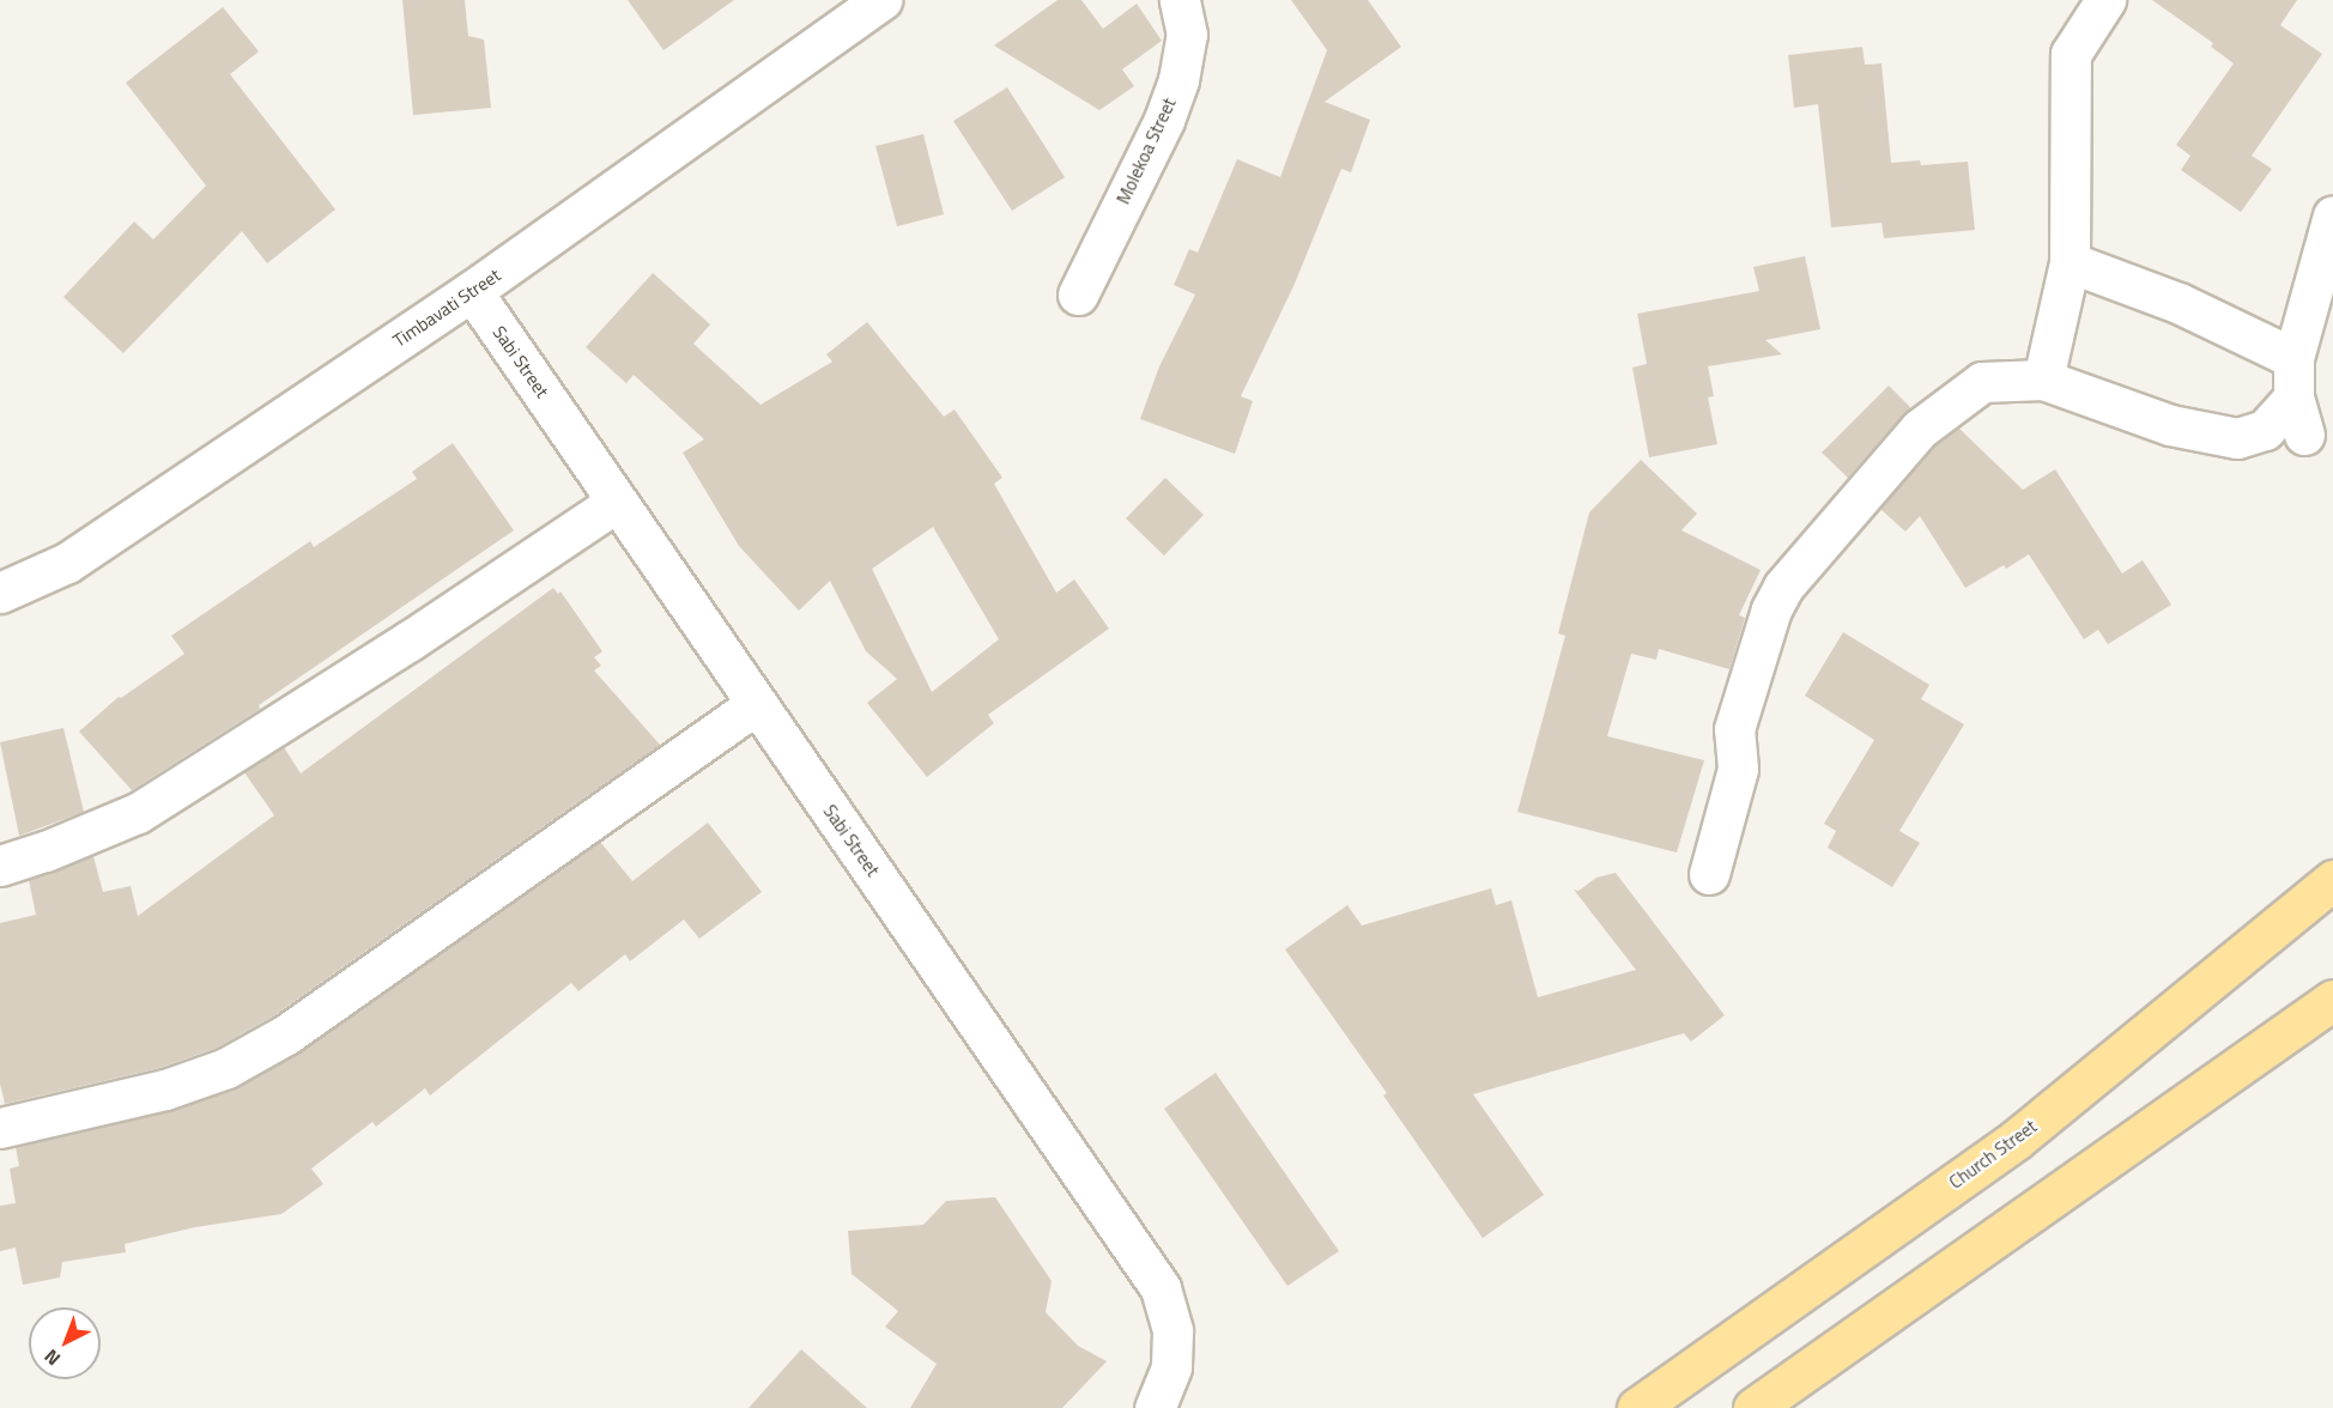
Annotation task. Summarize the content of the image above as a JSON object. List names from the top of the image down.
{
  "streets": {
    "main road": ["Church Street"],
    "street": ["Molekoa Street", "Timbavati Street", "Sabi Street"]
  },
  "crossings": [
    ["Timbavati Street", "Sabi Street"]
  ],
  "north": "bottom left"
}
